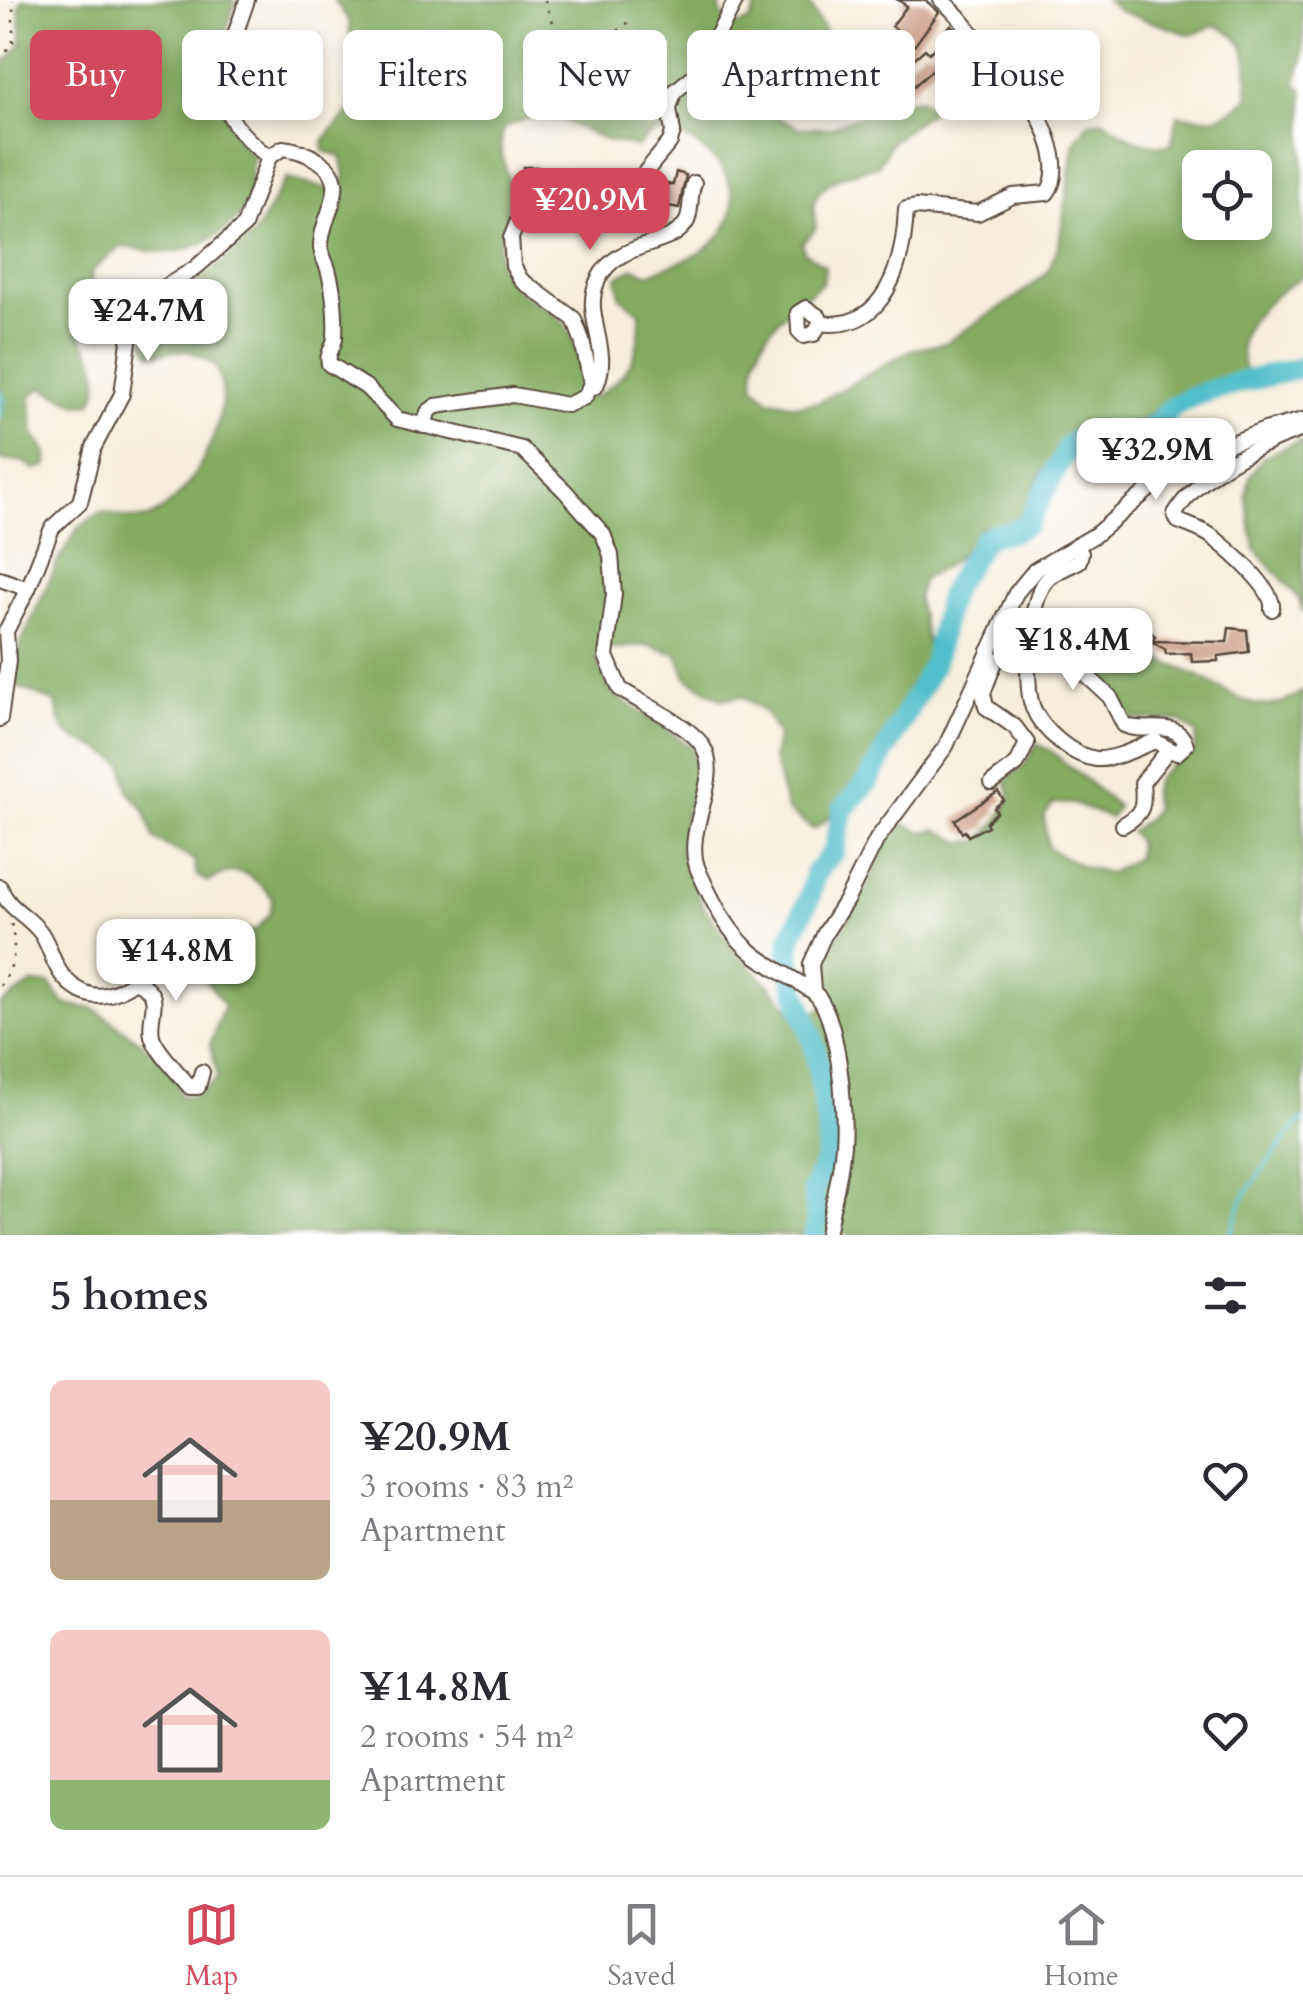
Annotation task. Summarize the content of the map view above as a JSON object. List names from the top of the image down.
{
  "page": {
    "chip": [
      "Buy",
      "Rent",
      "Filters",
      "New",
      "Apartment",
      "House"
    ],
    "price": [
      "¥20.9M",
      "¥24.7M",
      "¥32.9M",
      "¥18.4M",
      "¥14.8M"
    ],
    "heading": "5 homes",
    "list": [
      {
        "name": "¥20.9M",
        "note": "3 rooms · 83 m² · Apartment"
      },
      {
        "name": "¥14.8M",
        "note": "2 rooms · 54 m² · Apartment"
      }
    ],
    "tabs": ["Map", "Saved", "Home"]
  }
}
